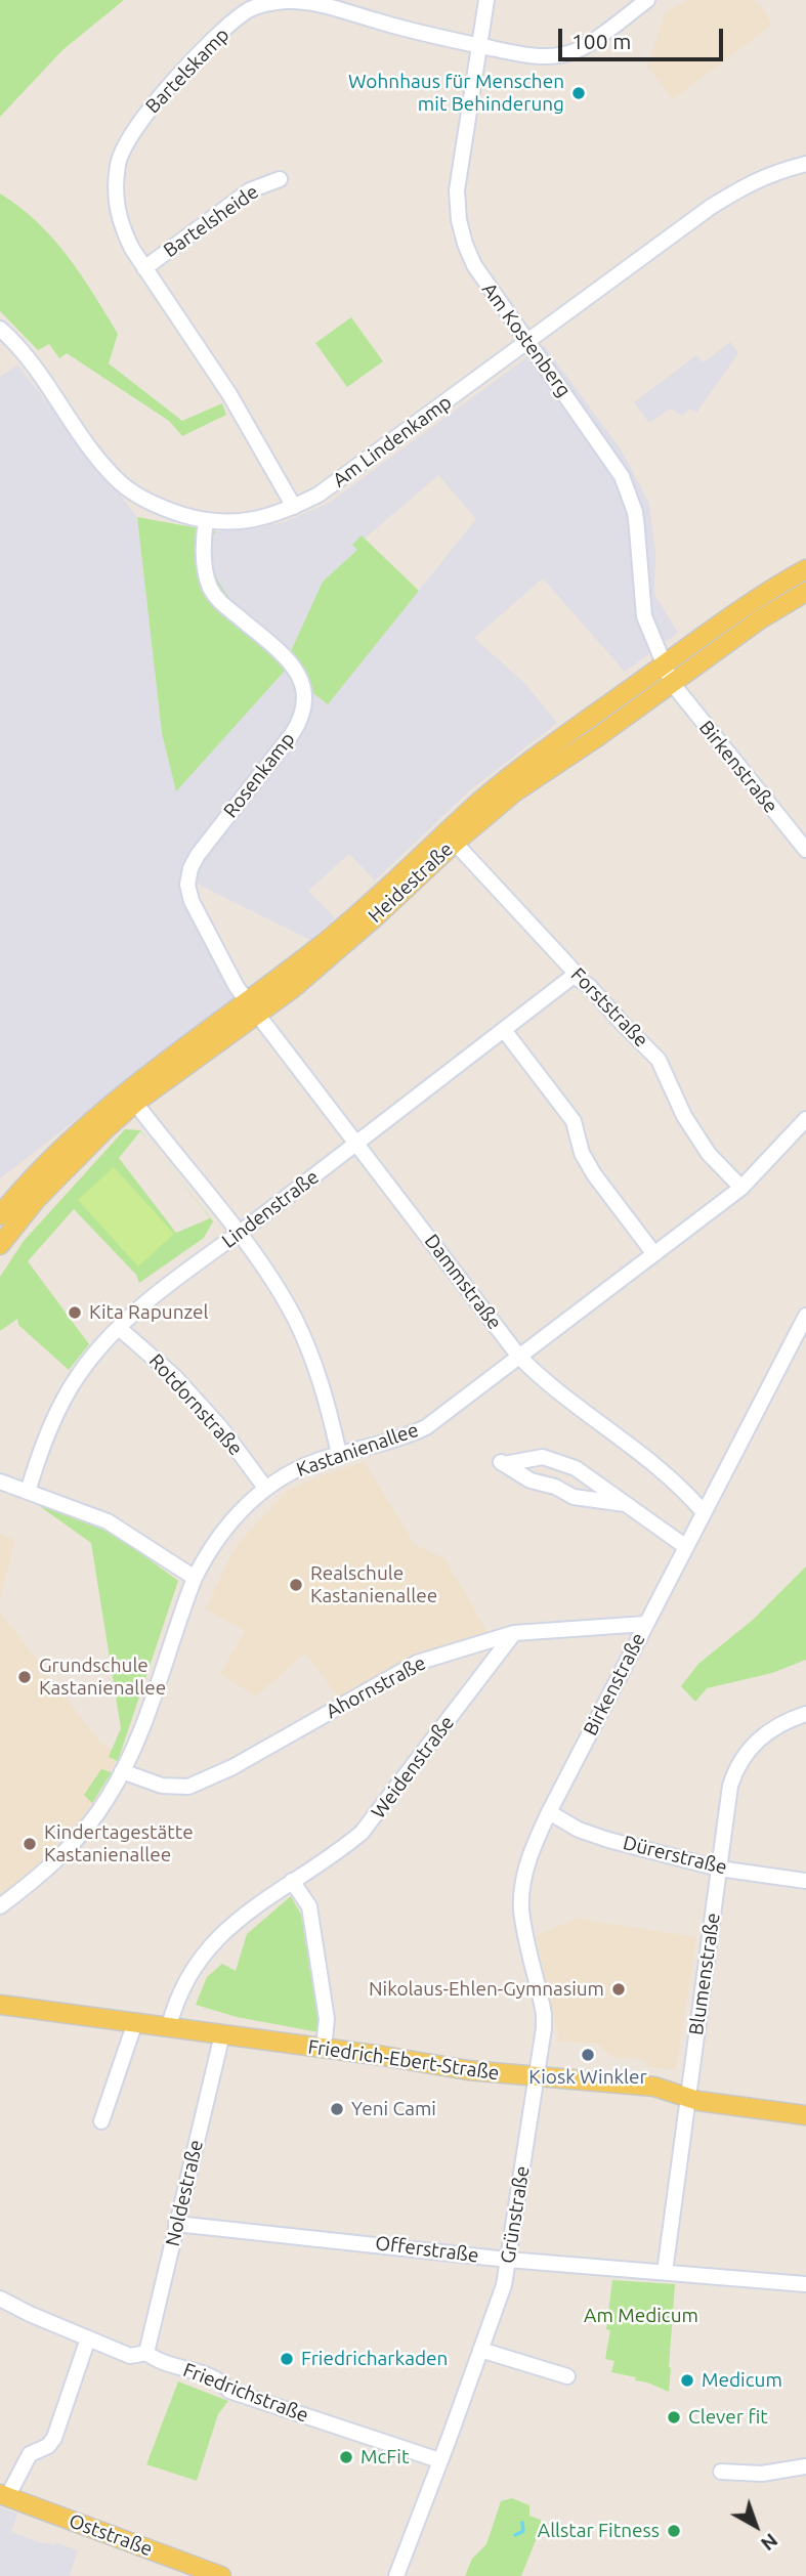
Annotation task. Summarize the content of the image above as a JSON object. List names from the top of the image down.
{
  "streets": {
    "main road": ["Heidestraße", "Friedrich-Ebert-Straße", "Oststraße"],
    "street": [
      "Bartelskamp",
      "Bartelsheide",
      "Am Kostenberg",
      "Am Lindenkamp",
      "Birkenstraße",
      "Rosenkamp",
      "Forststraße",
      "Lindenstraße",
      "Dammstraße",
      "Rotdornstraße",
      "Kastanienallee",
      "Ahornstraße",
      "Weidenstraße",
      "Dürerstraße",
      "Blumenstraße",
      "Noldestraße",
      "Grünstraße",
      "Offerstraße",
      "Friedrichstraße"
    ]
  },
  "crossings": [
    ["Bartelskamp", "Bartelsheide"],
    ["Bartelskamp", "Am Kostenberg"],
    ["Bartelskamp", "Am Lindenkamp"],
    ["Am Kostenberg", "Am Lindenkamp"],
    ["Am Kostenberg", "Birkenstraße"],
    ["Am Kostenberg", "Heidestraße"],
    ["Am Lindenkamp", "Rosenkamp"],
    ["Birkenstraße", "Heidestraße"],
    ["Birkenstraße", "Dammstraße"],
    ["Birkenstraße", "Ahornstraße"],
    ["Birkenstraße", "Dürerstraße"],
    ["Birkenstraße", "Friedrich-Ebert-Straße"],
    ["Birkenstraße", "Grünstraße"],
    ["Rosenkamp", "Heidestraße"],
    ["Rosenkamp", "Dammstraße"],
    ["Heidestraße", "Forststraße"],
    ["Heidestraße", "Dammstraße"],
    ["Forststraße", "Lindenstraße"],
    ["Forststraße", "Kastanienallee"],
    ["Lindenstraße", "Dammstraße"],
    ["Lindenstraße", "Rotdornstraße"],
    ["Dammstraße", "Kastanienallee"],
    ["Rotdornstraße", "Kastanienallee"],
    ["Kastanienallee", "Ahornstraße"],
    ["Ahornstraße", "Weidenstraße"],
    ["Weidenstraße", "Friedrich-Ebert-Straße"],
    ["Dürerstraße", "Blumenstraße"],
    ["Blumenstraße", "Friedrich-Ebert-Straße"],
    ["Blumenstraße", "Offerstraße"],
    ["Friedrich-Ebert-Straße", "Noldestraße"],
    ["Friedrich-Ebert-Straße", "Grünstraße"],
    ["Noldestraße", "Offerstraße"],
    ["Noldestraße", "Friedrichstraße"],
    ["Grünstraße", "Offerstraße"],
    ["Grünstraße", "Friedrichstraße"]
  ],
  "parks": ["Am Medicum"],
  "places": [
    "Wohnhaus für Menschen mit Behinderung",
    "Kita Rapunzel",
    "Realschule Kastanienallee",
    "Grundschule Kastanienallee",
    "Kindertagestätte Kastanienallee",
    "Nikolaus-Ehlen-Gymnasium",
    "Kiosk Winkler",
    "Yeni Cami",
    "Friedricharkaden",
    "Medicum",
    "Clever fit",
    "McFit",
    "Allstar Fitness"
  ],
  "scale_bar": "100 m",
  "north": "bottom right"
}
